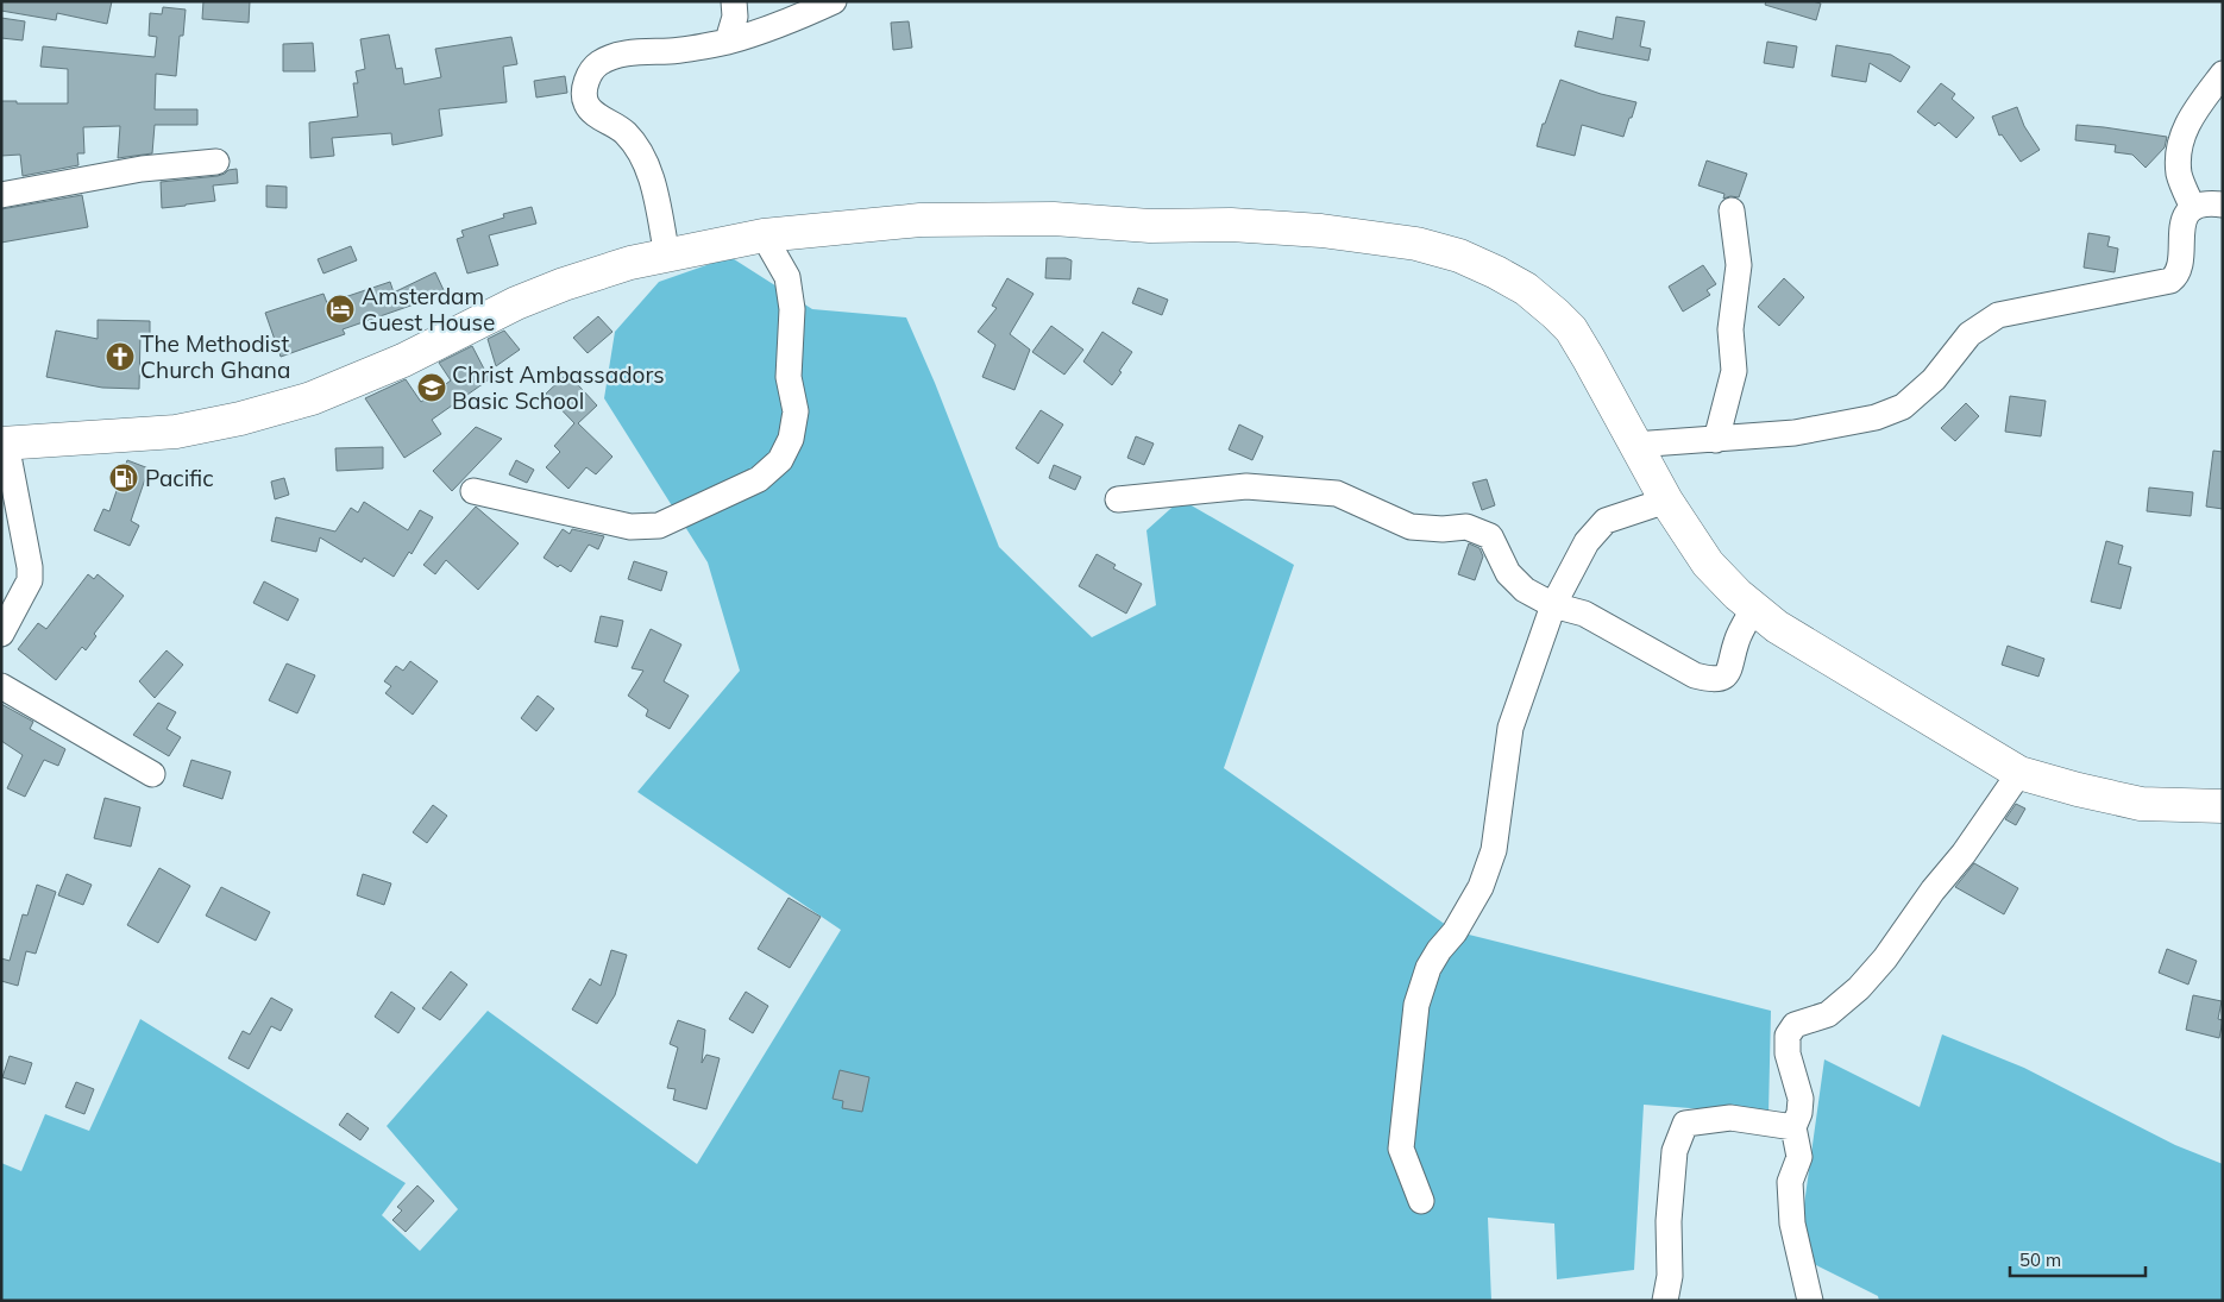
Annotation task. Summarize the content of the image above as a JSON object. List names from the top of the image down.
{
  "places": {
    "hotel": ["Amsterdam Guest House"],
    "church": ["The Methodist Church Ghana"],
    "school or university": ["Christ Ambassadors Basic School"],
    "fuel station": ["Pacific"]
  },
  "scale_bar": "50 m"
}
